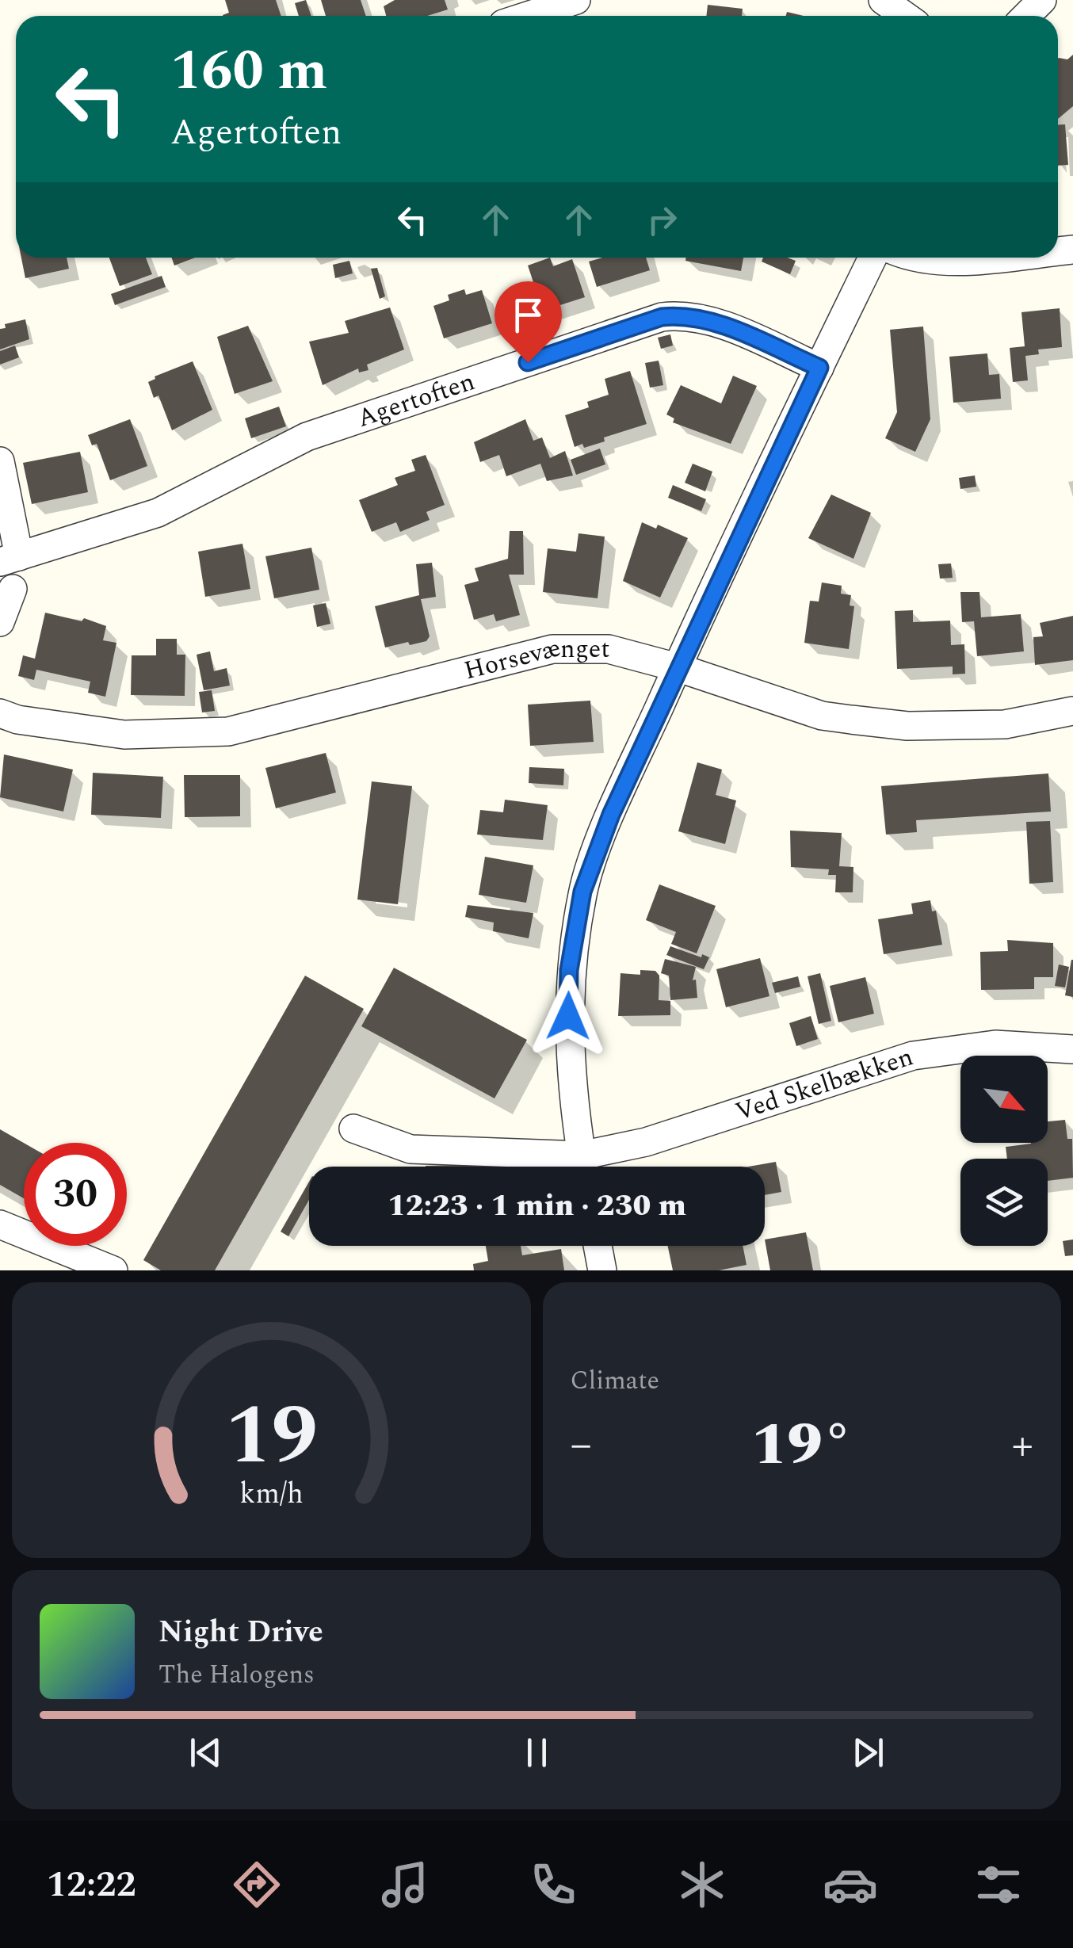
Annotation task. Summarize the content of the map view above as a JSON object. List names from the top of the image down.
{
  "streets": {
    "street": ["Agertoften", "Horsevænget", "Ved Skelbækken"]
  },
  "north": "bottom right",
  "page": {
    "turn": ["160 m", "Agertoften"],
    "limit": "30",
    "trip": "12:23 · 1 min · 230 m",
    "tile": "Climate",
    "heat": ["−", "19°", "+"],
    "song": ["Night Drive", "The Halogens"],
    "tabs": "12:22",
    "gauge": ["19", "km/h"]
  }
}
